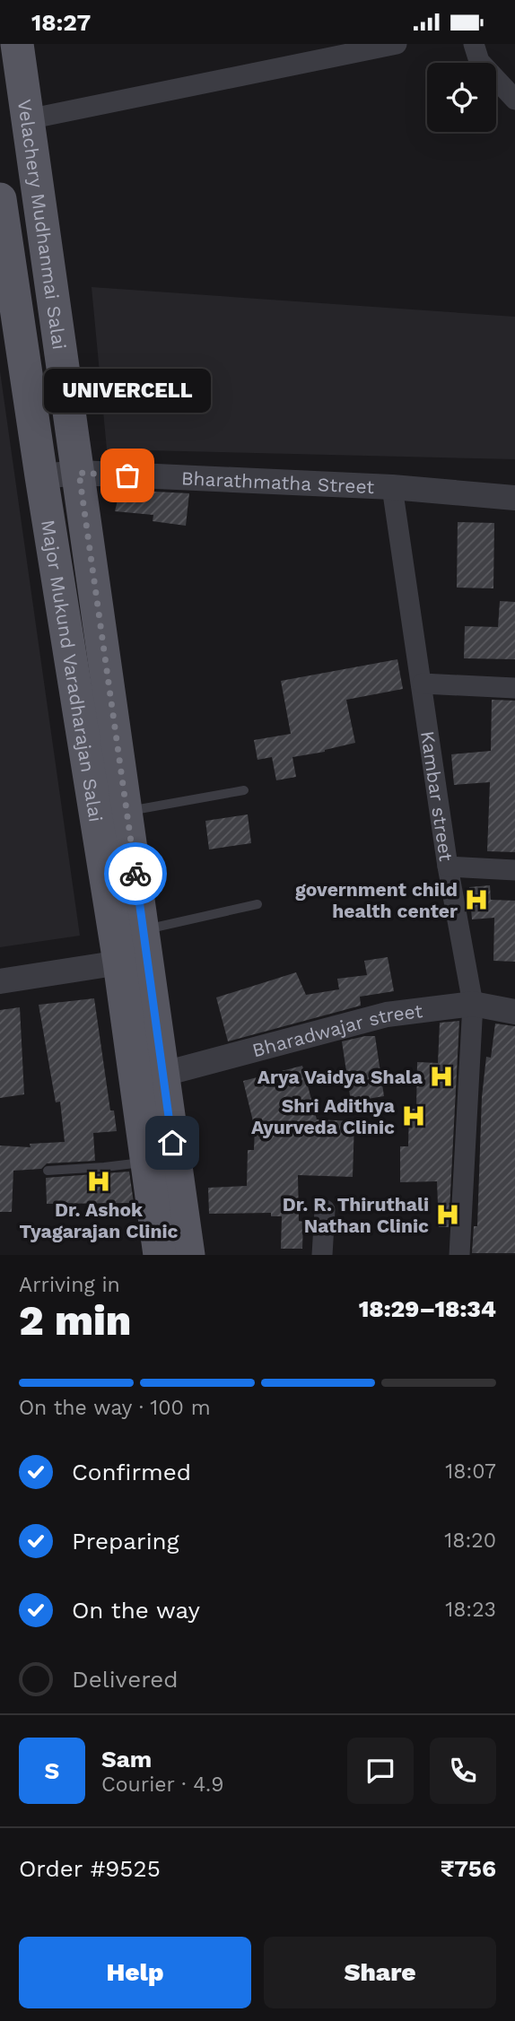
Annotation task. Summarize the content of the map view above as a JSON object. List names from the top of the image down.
{
  "streets": {
    "main road": ["Velachery Mudhanmai Salai", "Major Mukund Varadharajan Salai"],
    "street": ["Bharathmatha Street", "Kambar street", "Bharadwajar street"]
  },
  "crossings": [
    ["Velachery Mudhanmai Salai", "Bharathmatha Street"],
    ["Velachery Mudhanmai Salai", "Major Mukund Varadharajan Salai"],
    ["Velachery Mudhanmai Salai", "Bharadwajar street"],
    ["Bharathmatha Street", "Major Mukund Varadharajan Salai"],
    ["Bharathmatha Street", "Kambar street"],
    ["Kambar street", "Bharadwajar street"]
  ],
  "places": {
    "other": ["UNIVERCELL"],
    "hospital": [
      "government child health center",
      "Arya Vaidya Shala",
      "Shri Adithya Ayurveda Clinic",
      "Dr. Ashok Tyagarajan Clinic",
      "Dr. R. Thiruthali Nathan Clinic"
    ]
  },
  "page": {
    "status": "18:27",
    "bubble": "UNIVERCELL",
    "heading": ["2 min", "Arriving in", "18:29–18:34"],
    "panel": [
      "Sam",
      "Courier · 4.9",
      "Order #9525",
      "₹756"
    ],
    "bar": "On the way · 100 m",
    "list": [
      ["Confirmed", "18:07"],
      ["Preparing", "18:20"],
      ["On the way", "18:23"],
      "Delivered"
    ],
    "round": "S",
    "buttons": ["Help", "Share"]
  }
}
